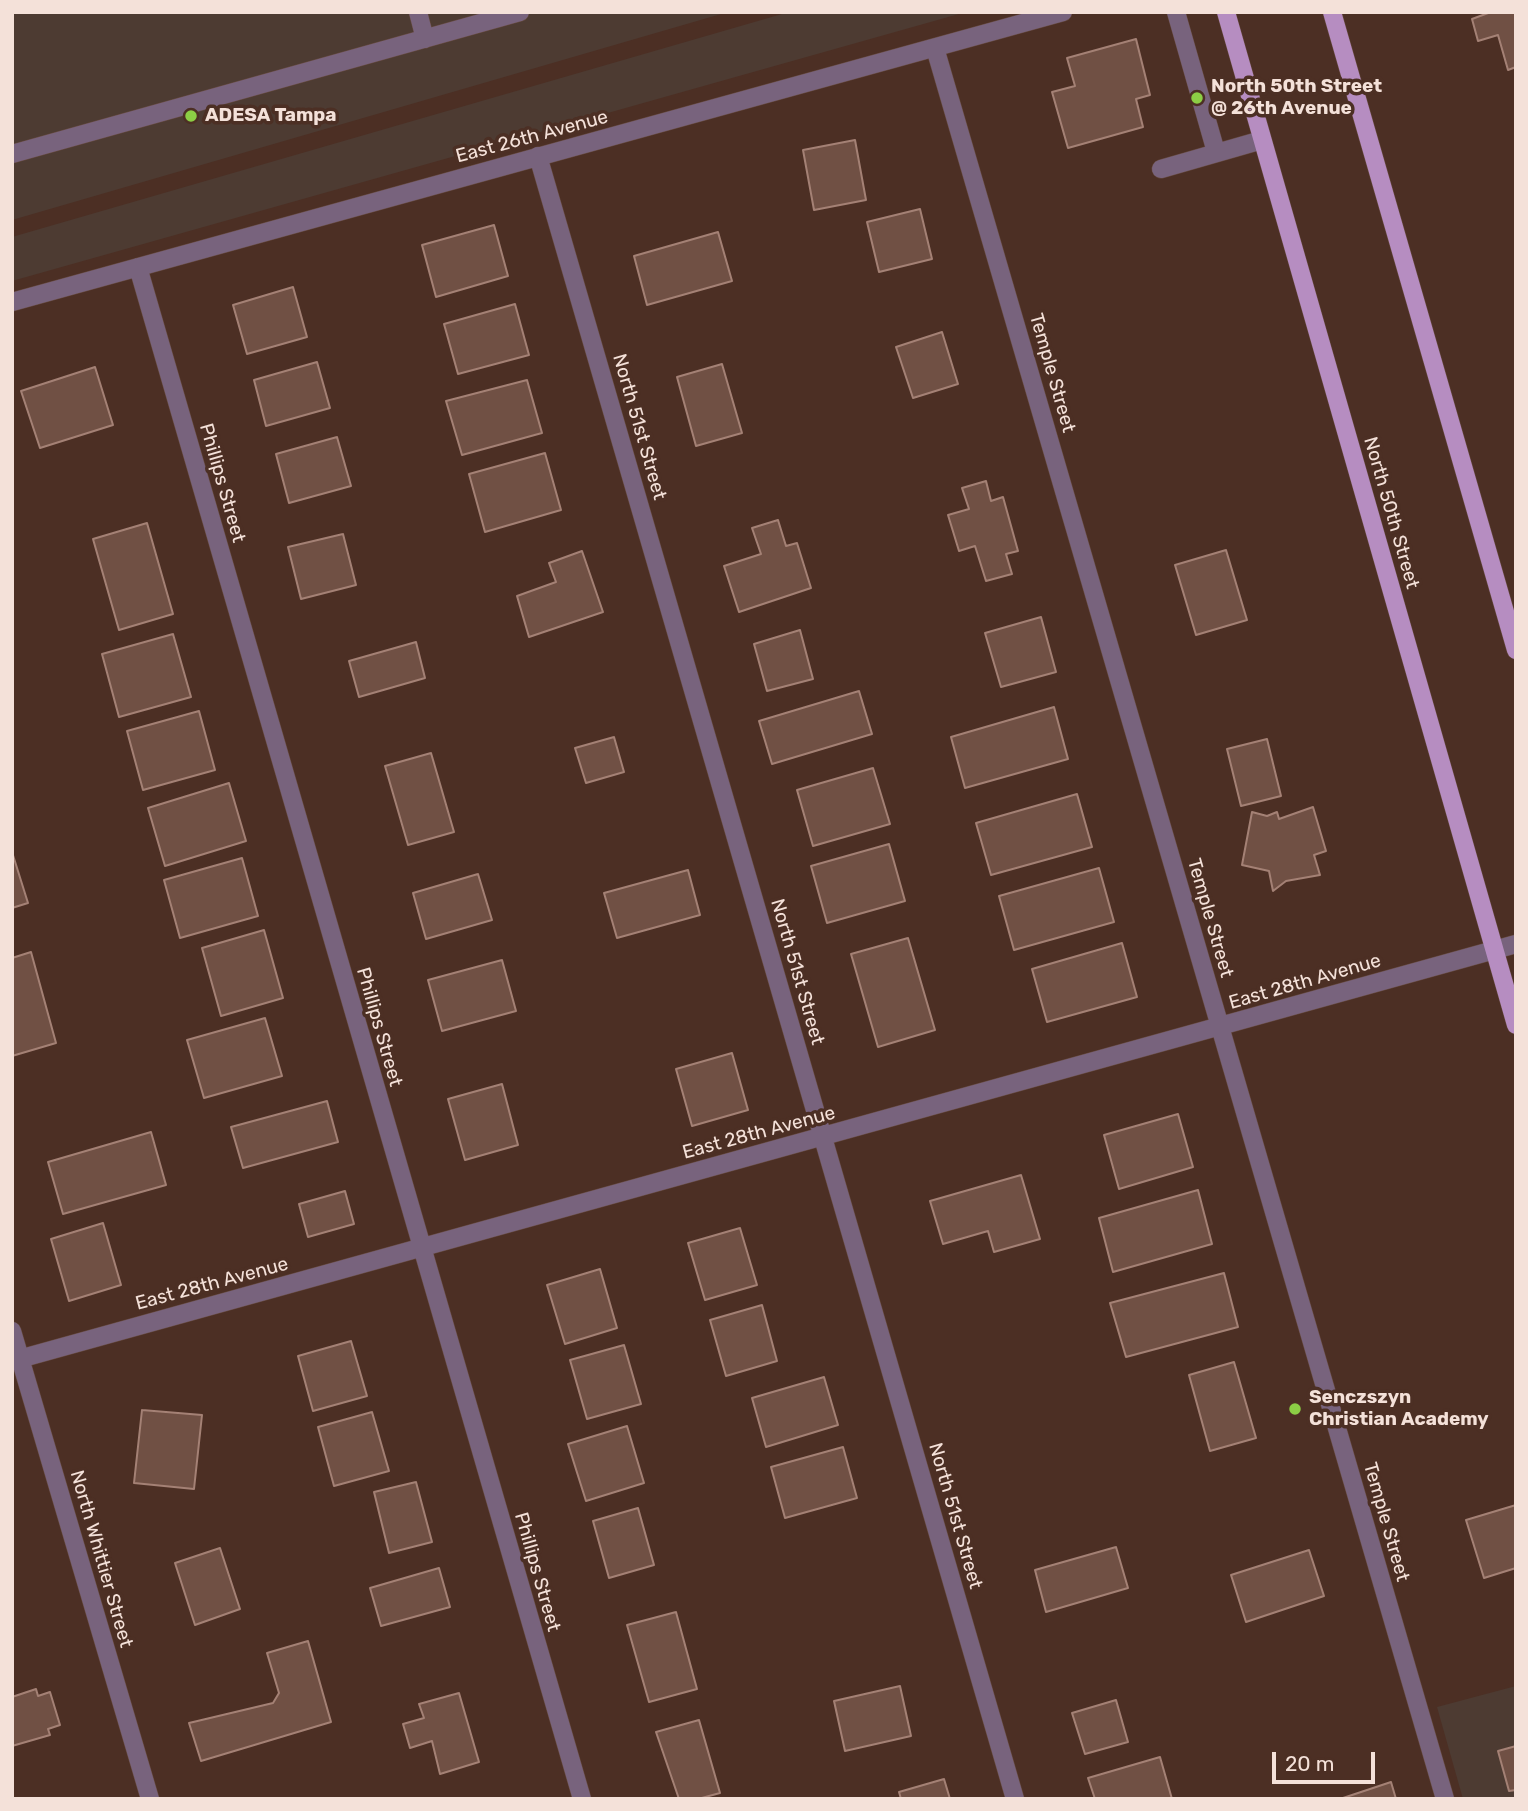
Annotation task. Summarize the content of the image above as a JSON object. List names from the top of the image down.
{
  "streets": {
    "main road": ["North 50th Street"],
    "street": [
      "East 26th Avenue",
      "Temple Street",
      "North 51st Street",
      "Phillips Street",
      "East 28th Avenue",
      "North Whittier Street"
    ]
  },
  "crossings": [
    ["East 26th Avenue", "Temple Street"],
    ["East 26th Avenue", "North 51st Street"],
    ["East 26th Avenue", "Phillips Street"],
    ["Temple Street", "East 28th Avenue"],
    ["North 51st Street", "East 28th Avenue"],
    ["Phillips Street", "East 28th Avenue"],
    ["North 50th Street", "East 28th Avenue"],
    ["East 28th Avenue", "North Whittier Street"]
  ],
  "places": ["North 50th Street @ 26th Avenue", "ADESA Tampa", "Senczszyn Christian Academy"],
  "scale_bar": "20 m"
}
